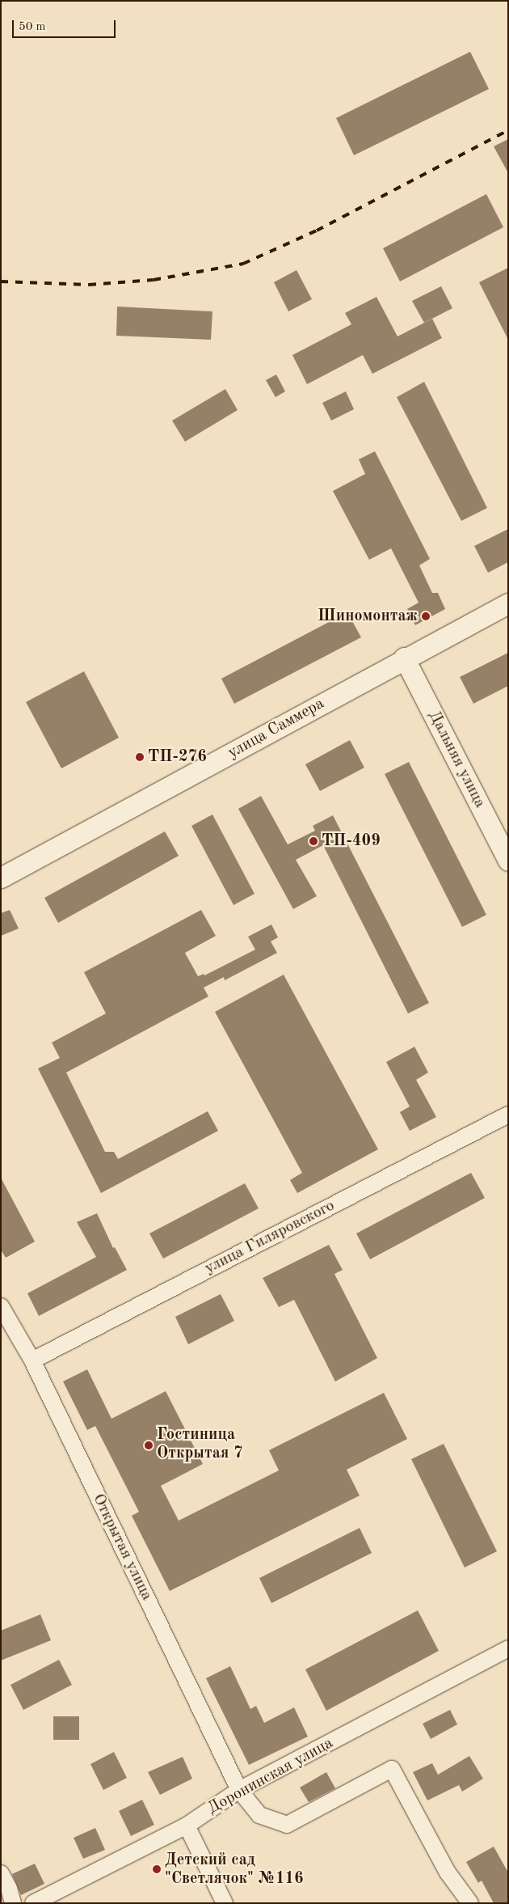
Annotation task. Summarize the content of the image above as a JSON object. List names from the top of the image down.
{
  "streets": {
    "street": [
      "улица Саммера",
      "Дальняя улица",
      "улица Гиляровского",
      "Открытая улица",
      "Доронинская улица"
    ]
  },
  "crossings": [
    ["улица Саммера", "Дальняя улица"],
    ["улица Гиляровского", "Открытая улица"],
    ["Открытая улица", "Доронинская улица"]
  ],
  "places": [
    "Шиномонтаж",
    "ТП-276",
    "ТП-409",
    "Гостиница Открытая 7",
    "Детский сад \"Светлячок\" №116"
  ],
  "scale_bar": "50 m"
}
